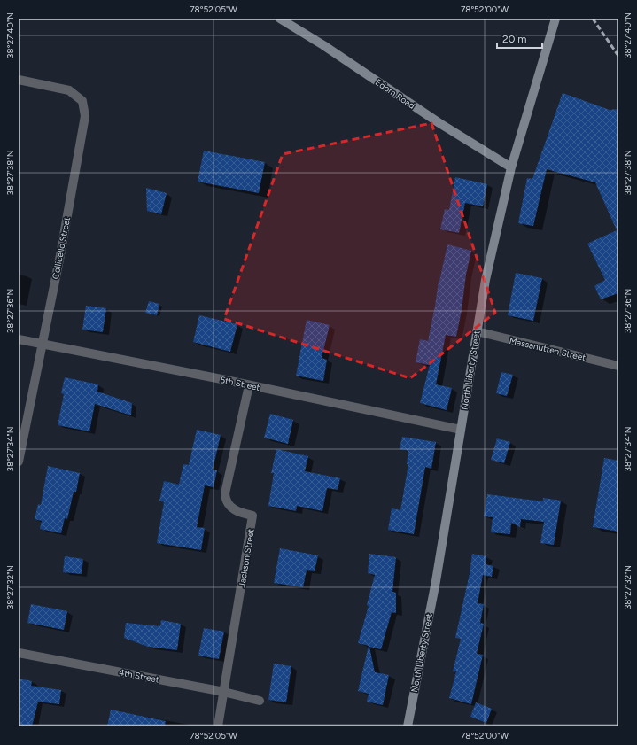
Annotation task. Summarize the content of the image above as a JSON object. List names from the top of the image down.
{
  "streets": {
    "street": [
      "Edom Road",
      "Collicello Street",
      "Massanutten Street",
      "North Liberty Street",
      "5th Street",
      "Jackson Street",
      "4th Street"
    ]
  },
  "crossings": [
    ["Edom Road", "North Liberty Street"],
    ["Collicello Street", "5th Street"],
    ["Massanutten Street", "North Liberty Street"],
    ["North Liberty Street", "5th Street"],
    ["5th Street", "Jackson Street"],
    ["Jackson Street", "4th Street"]
  ],
  "scale_bar": "20 m",
  "coordinates": [
    "78°52'05\"W",
    "78°52'00\"W",
    "38°27'40\"N",
    "38°27'38\"N",
    "38°27'36\"N",
    "38°27'34\"N",
    "38°27'32\"N"
  ]
}
